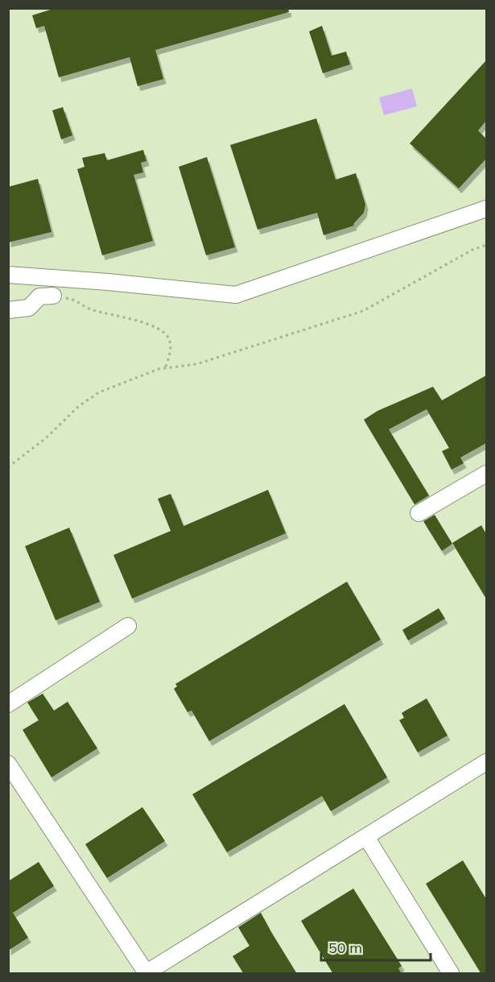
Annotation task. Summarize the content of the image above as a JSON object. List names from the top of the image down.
{
  "scale_bar": "50 m"
}
